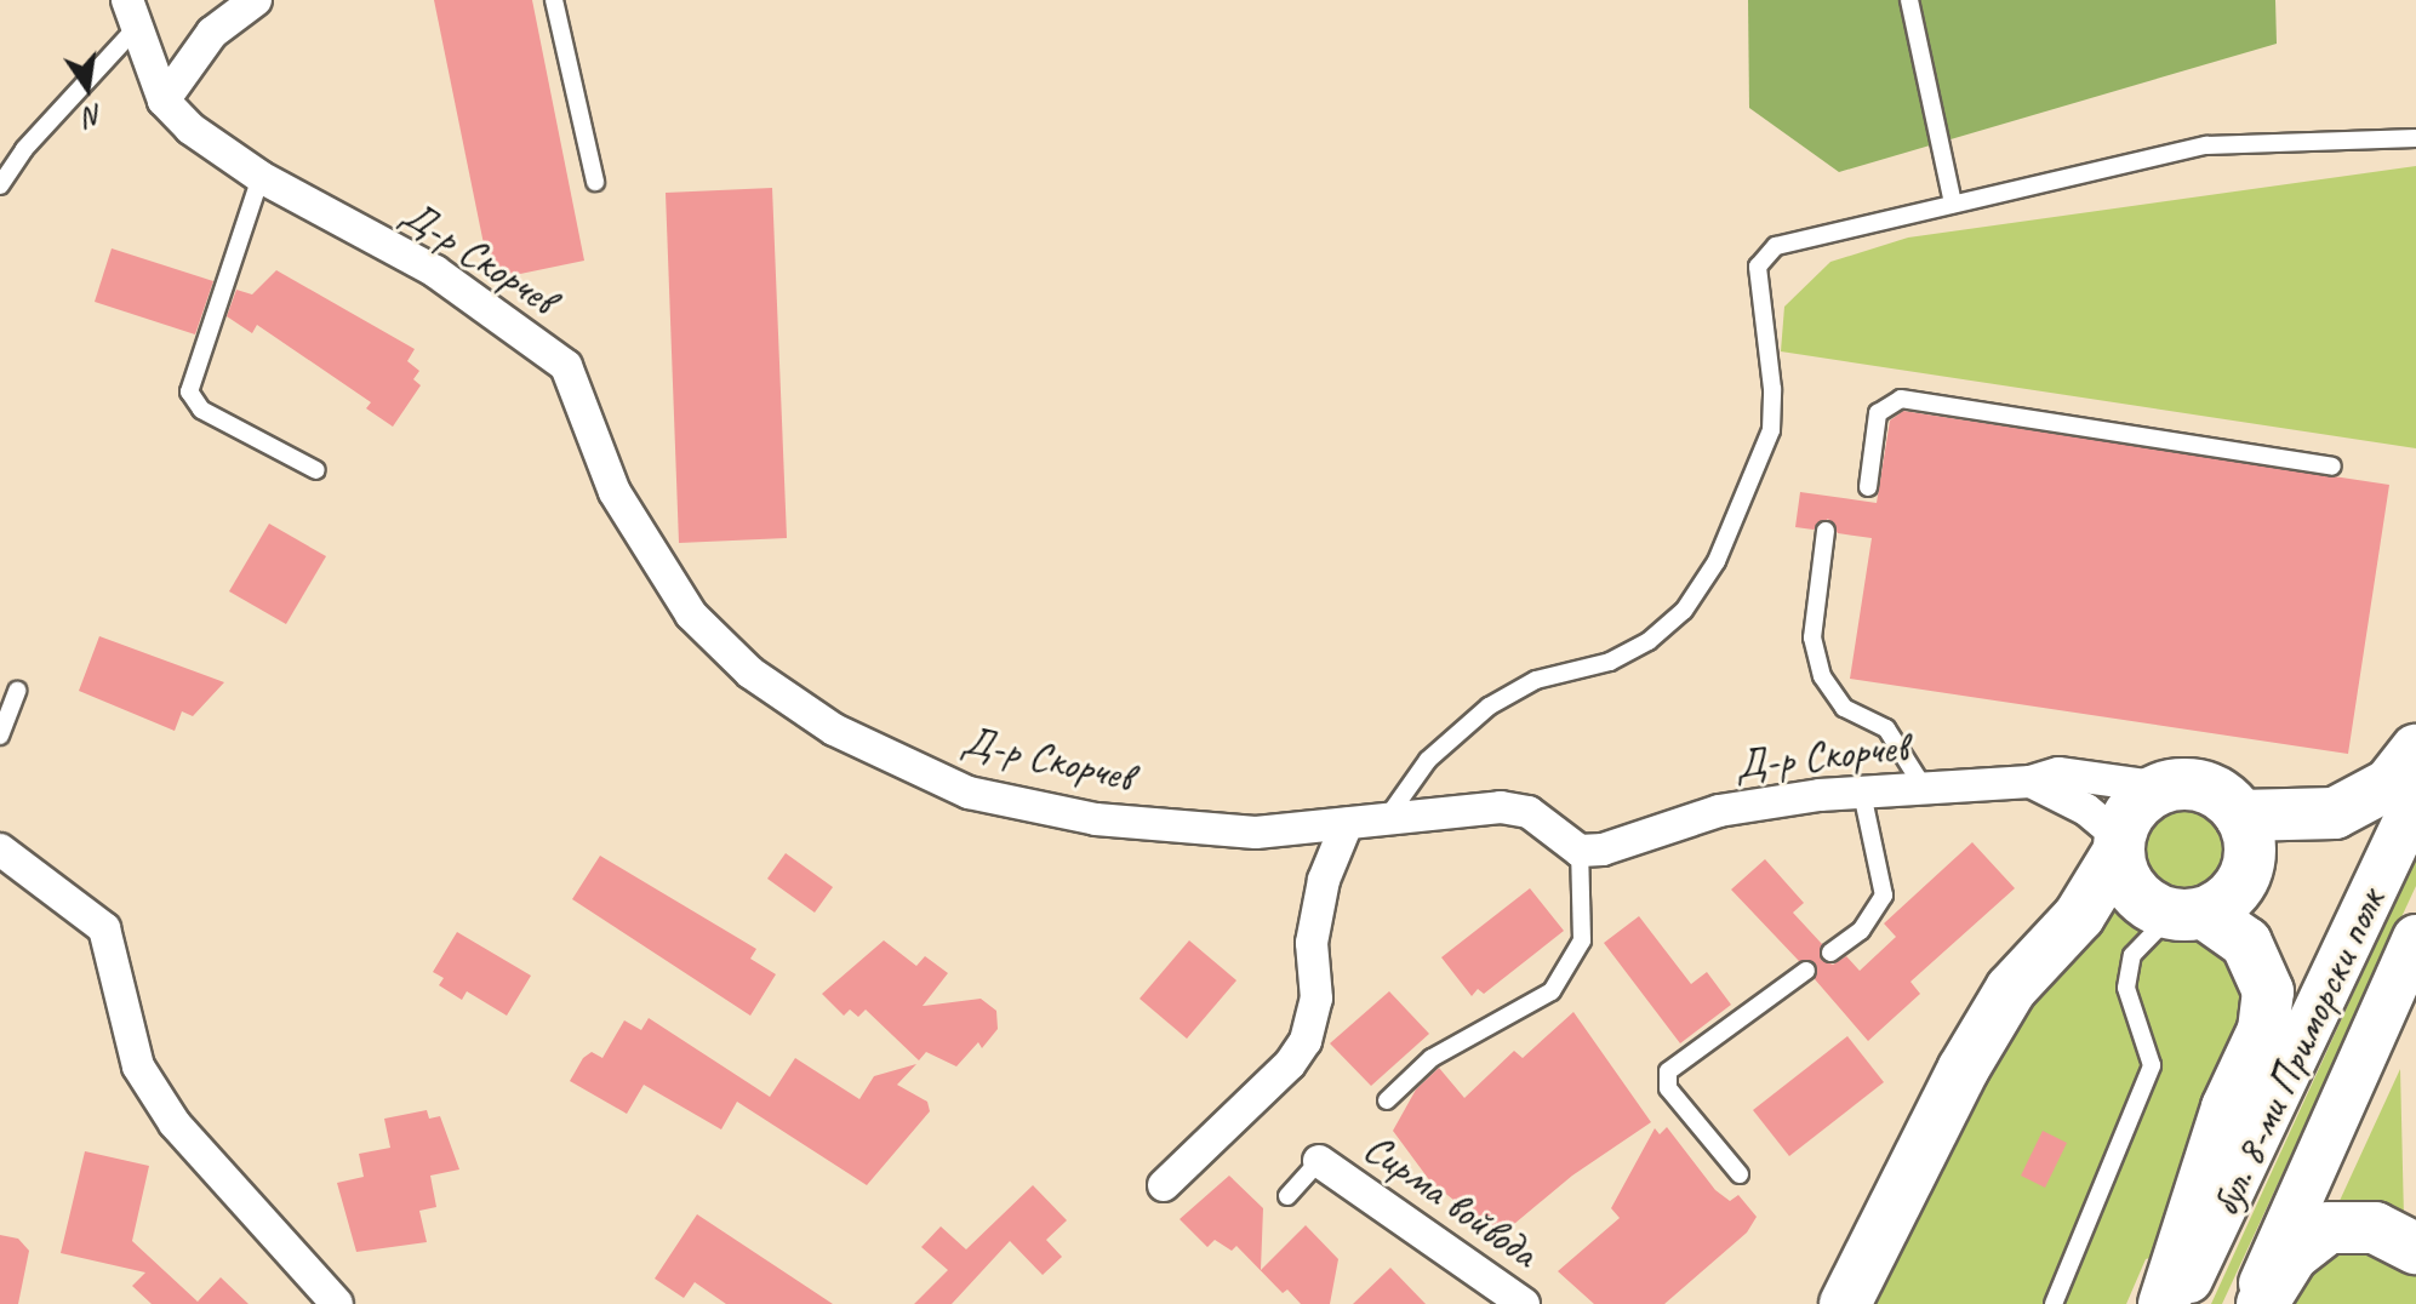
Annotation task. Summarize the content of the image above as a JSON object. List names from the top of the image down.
{
  "streets": {
    "main road": ["бул. 8-ми Приморски полк"],
    "street": ["Д-р Скорчев", "Сирма войвода"]
  },
  "north": "bottom"
}
